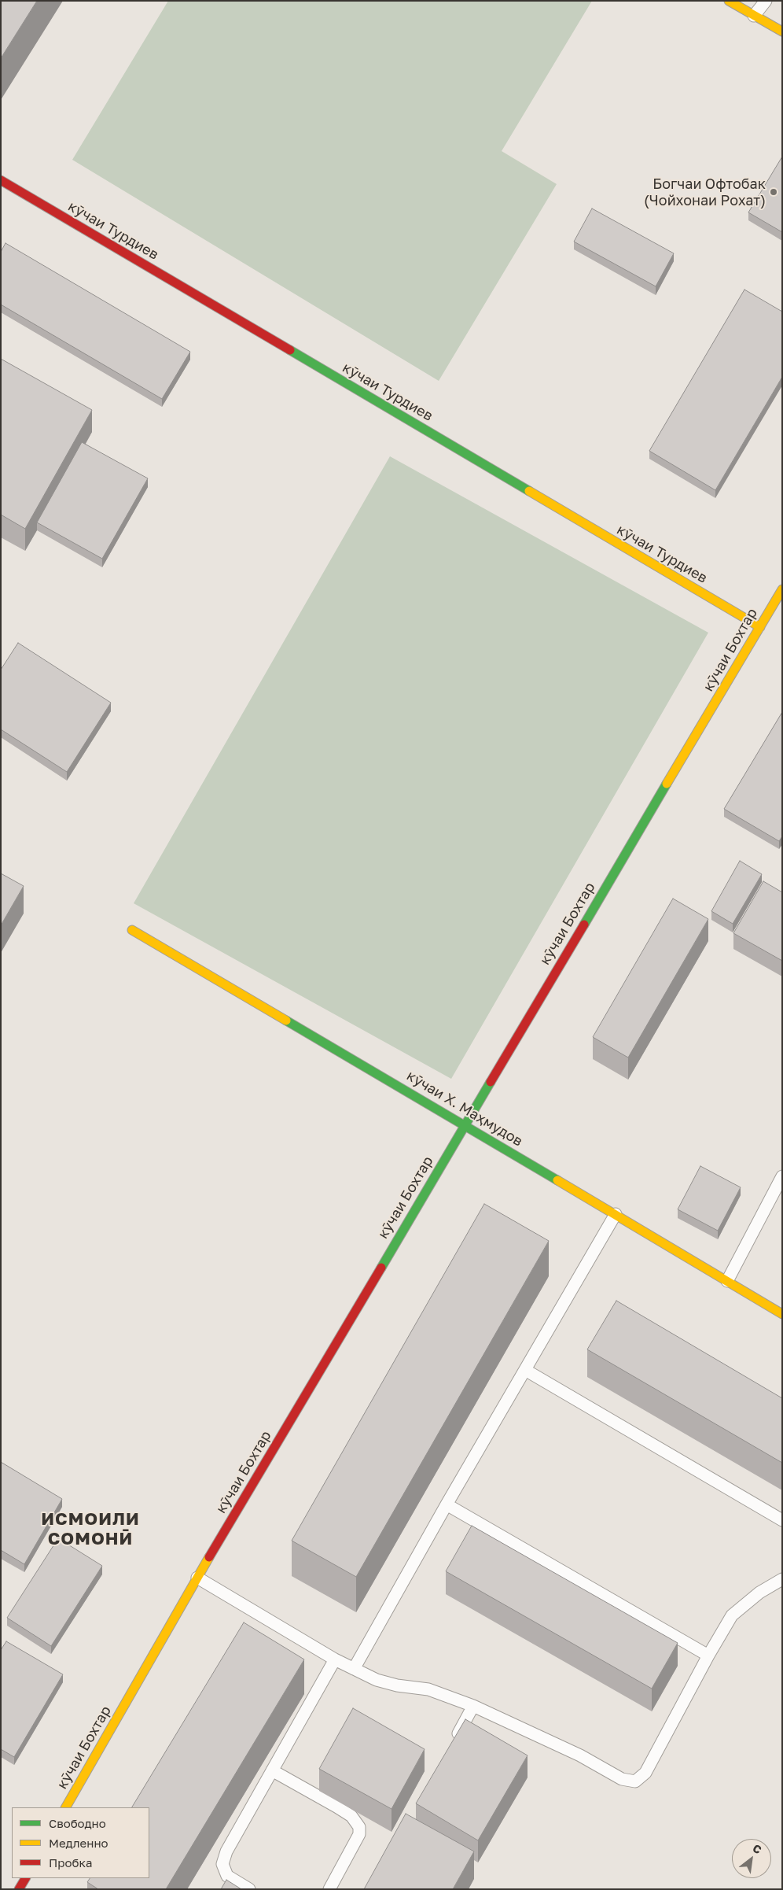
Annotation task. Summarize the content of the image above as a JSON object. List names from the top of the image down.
{
  "streets": {
    "street": ["кӯчаи Турдиев", "кӯчаи Бохтар", "кӯчаи Х. Маҳмудов"]
  },
  "crossings": [
    ["кӯчаи Турдиев", "кӯчаи Бохтар"],
    ["кӯчаи Бохтар", "кӯчаи Х. Маҳмудов"]
  ],
  "districts": ["ИСМОИЛИ СОМОНӢ"],
  "places": ["Богчаи Офтобак (Чойхонаи Рохат)"],
  "legend": ["Свободно", "Медленно", "Пробка"],
  "north": "top right"
}
